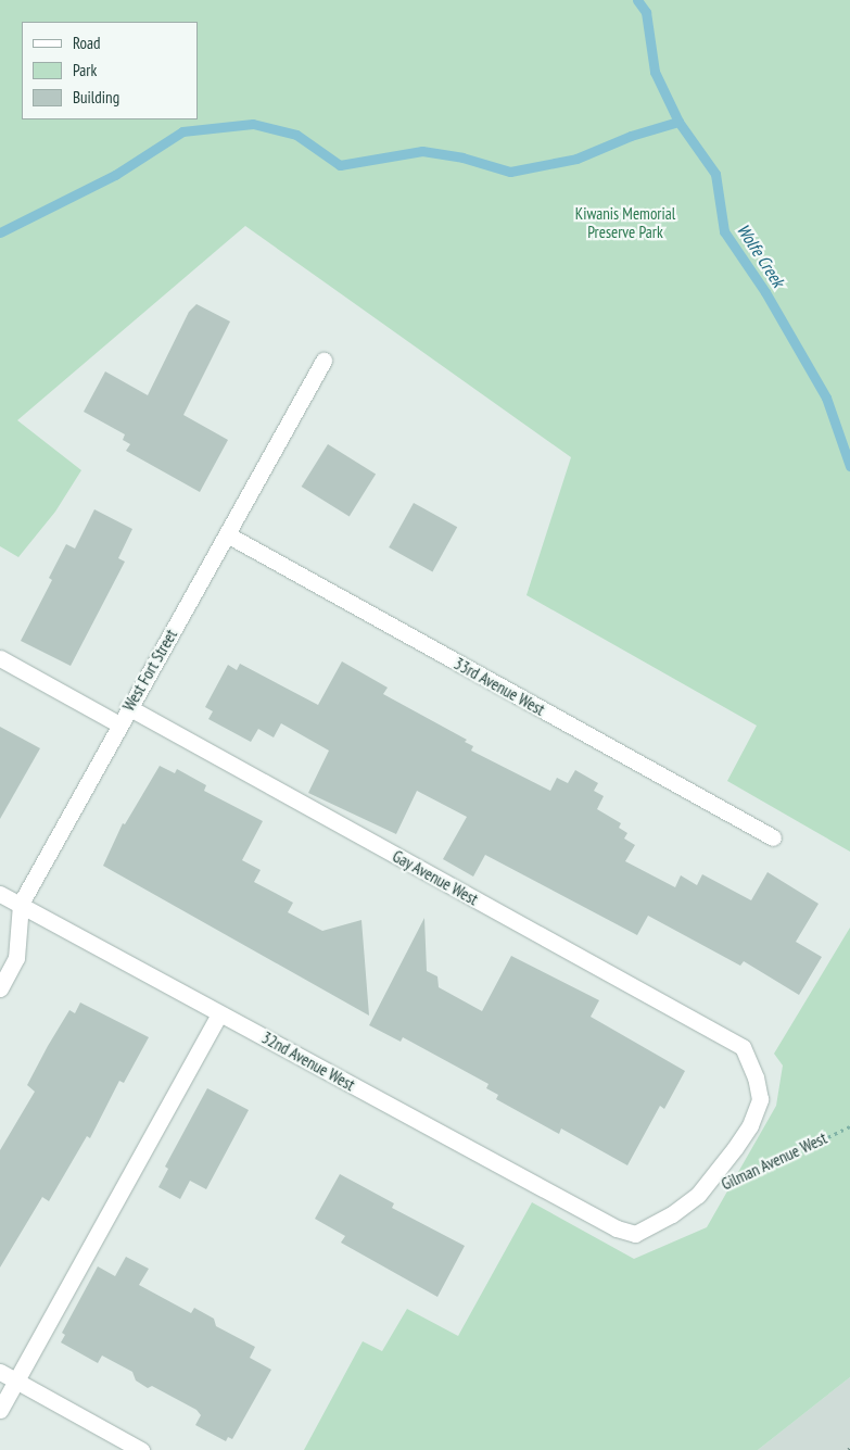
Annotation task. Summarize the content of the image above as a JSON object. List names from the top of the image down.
{
  "streets": {
    "street": [
      "West Fort Street",
      "33rd Avenue West",
      "Gay Avenue West",
      "32nd Avenue West",
      "Gilman Avenue West"
    ]
  },
  "crossings": [
    ["West Fort Street", "33rd Avenue West"],
    ["West Fort Street", "Gay Avenue West"],
    ["West Fort Street", "32nd Avenue West"],
    ["Gay Avenue West", "Gilman Avenue West"],
    ["32nd Avenue West", "Gilman Avenue West"]
  ],
  "water": ["Wolfe Creek"],
  "parks": ["Kiwanis Memorial Preserve Park"],
  "legend": ["Road", "Park", "Building"]
}
